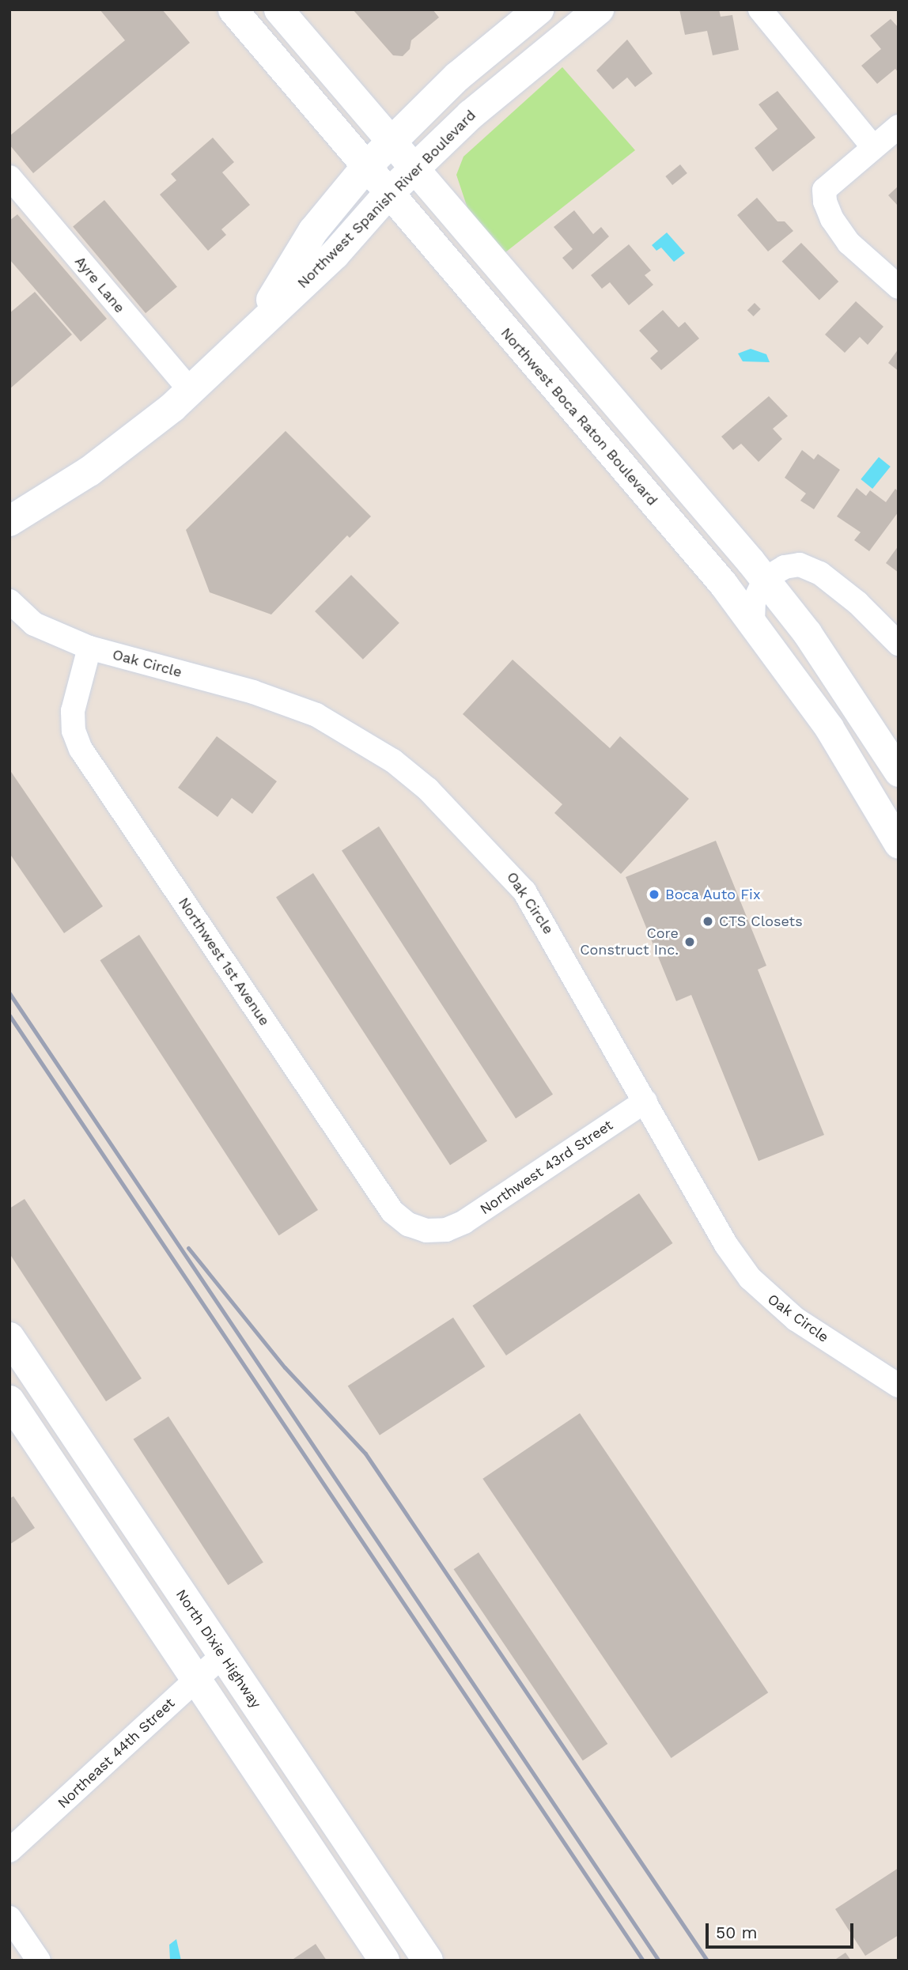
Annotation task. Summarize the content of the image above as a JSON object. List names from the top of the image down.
{
  "streets": {
    "main road": ["Northwest Spanish River Boulevard", "North Dixie Highway"],
    "street": [
      "Ayre Lane",
      "Northwest Boca Raton Boulevard",
      "Oak Circle",
      "Northwest 1st Avenue",
      "Northwest 43rd Street",
      "Northeast 44th Street"
    ]
  },
  "crossings": [
    ["Northwest Spanish River Boulevard", "Ayre Lane"],
    ["Northwest Spanish River Boulevard", "Northwest Boca Raton Boulevard"],
    ["Oak Circle", "Northwest 1st Avenue"],
    ["Oak Circle", "Northwest 43rd Street"],
    ["Northwest 1st Avenue", "Northwest 43rd Street"],
    ["North Dixie Highway", "Northeast 44th Street"]
  ],
  "places": ["Boca Auto Fix", "CTS Closets", "Core Construct Inc."],
  "scale_bar": "50 m"
}
